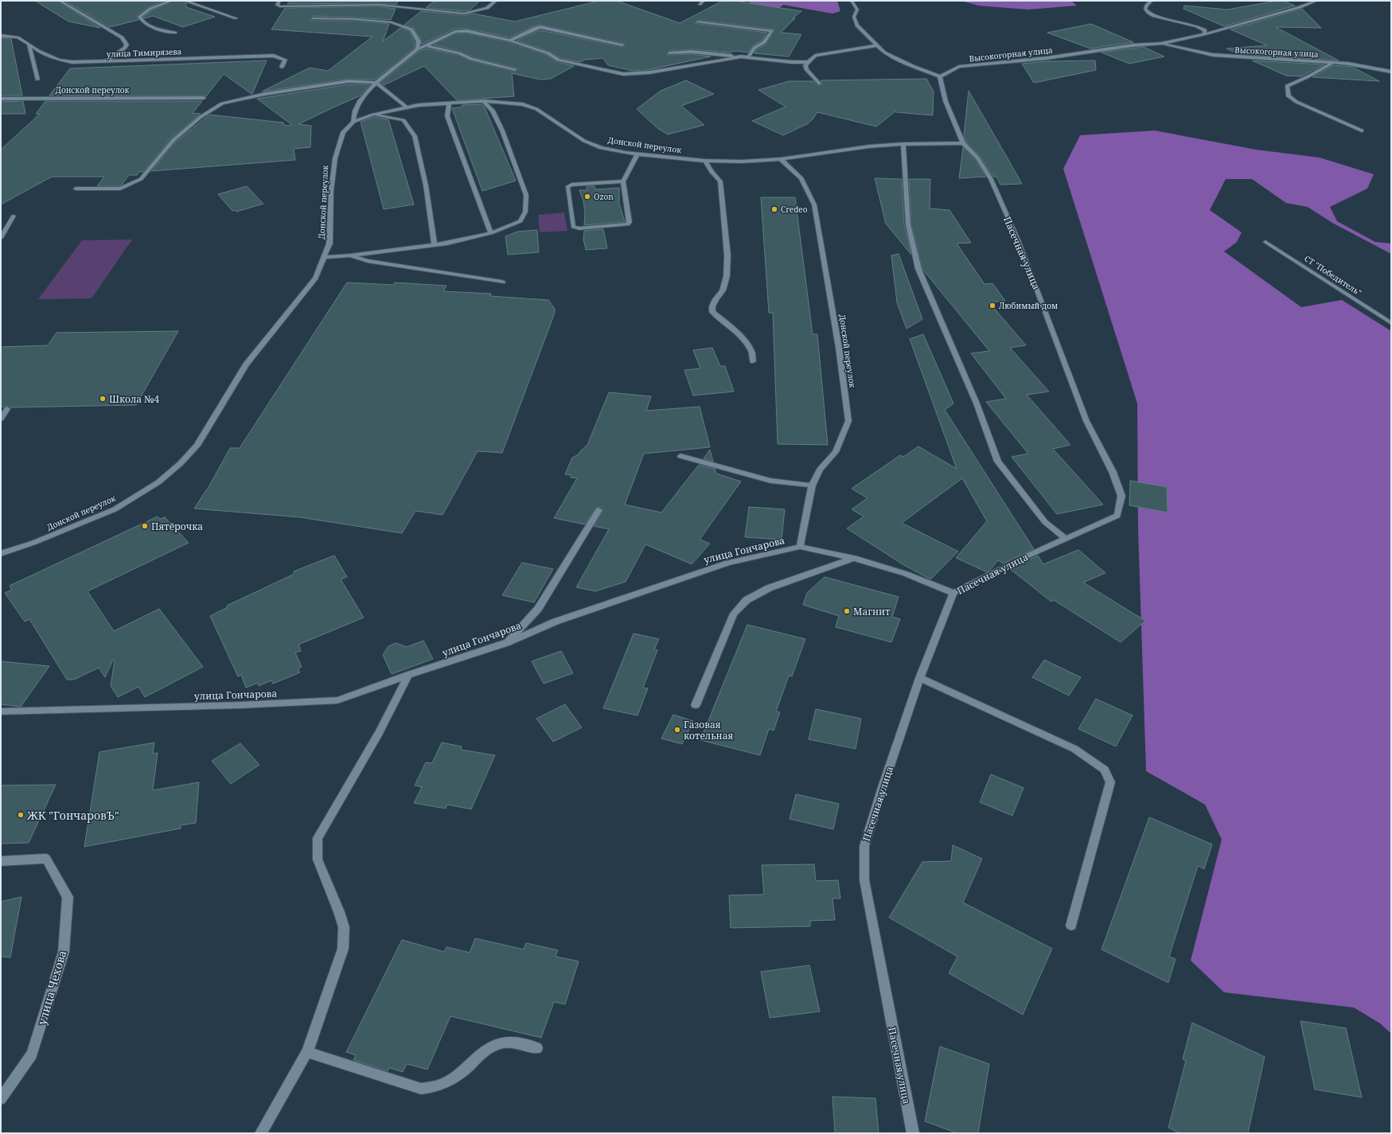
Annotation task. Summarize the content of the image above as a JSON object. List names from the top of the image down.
{
  "streets": {
    "street": [
      "Высокогорная улица",
      "улица Тимирязева",
      "Донской переулок",
      "Пасечная улица",
      "СТ \"Победитель\"",
      "улица Гончарова",
      "улица Чехова"
    ]
  },
  "crossings": [
    ["Донской переулок", "Пасечная улица"],
    ["Донской переулок", "улица Гончарова"],
    ["Пасечная улица", "улица Гончарова"]
  ],
  "places": [
    "Ozon",
    "Credeo",
    "Любимый дом",
    "Школа №4",
    "Пятёрочка",
    "Магнит",
    "Газовая котельная",
    "ЖК \"ГончаровЪ\""
  ]
}
